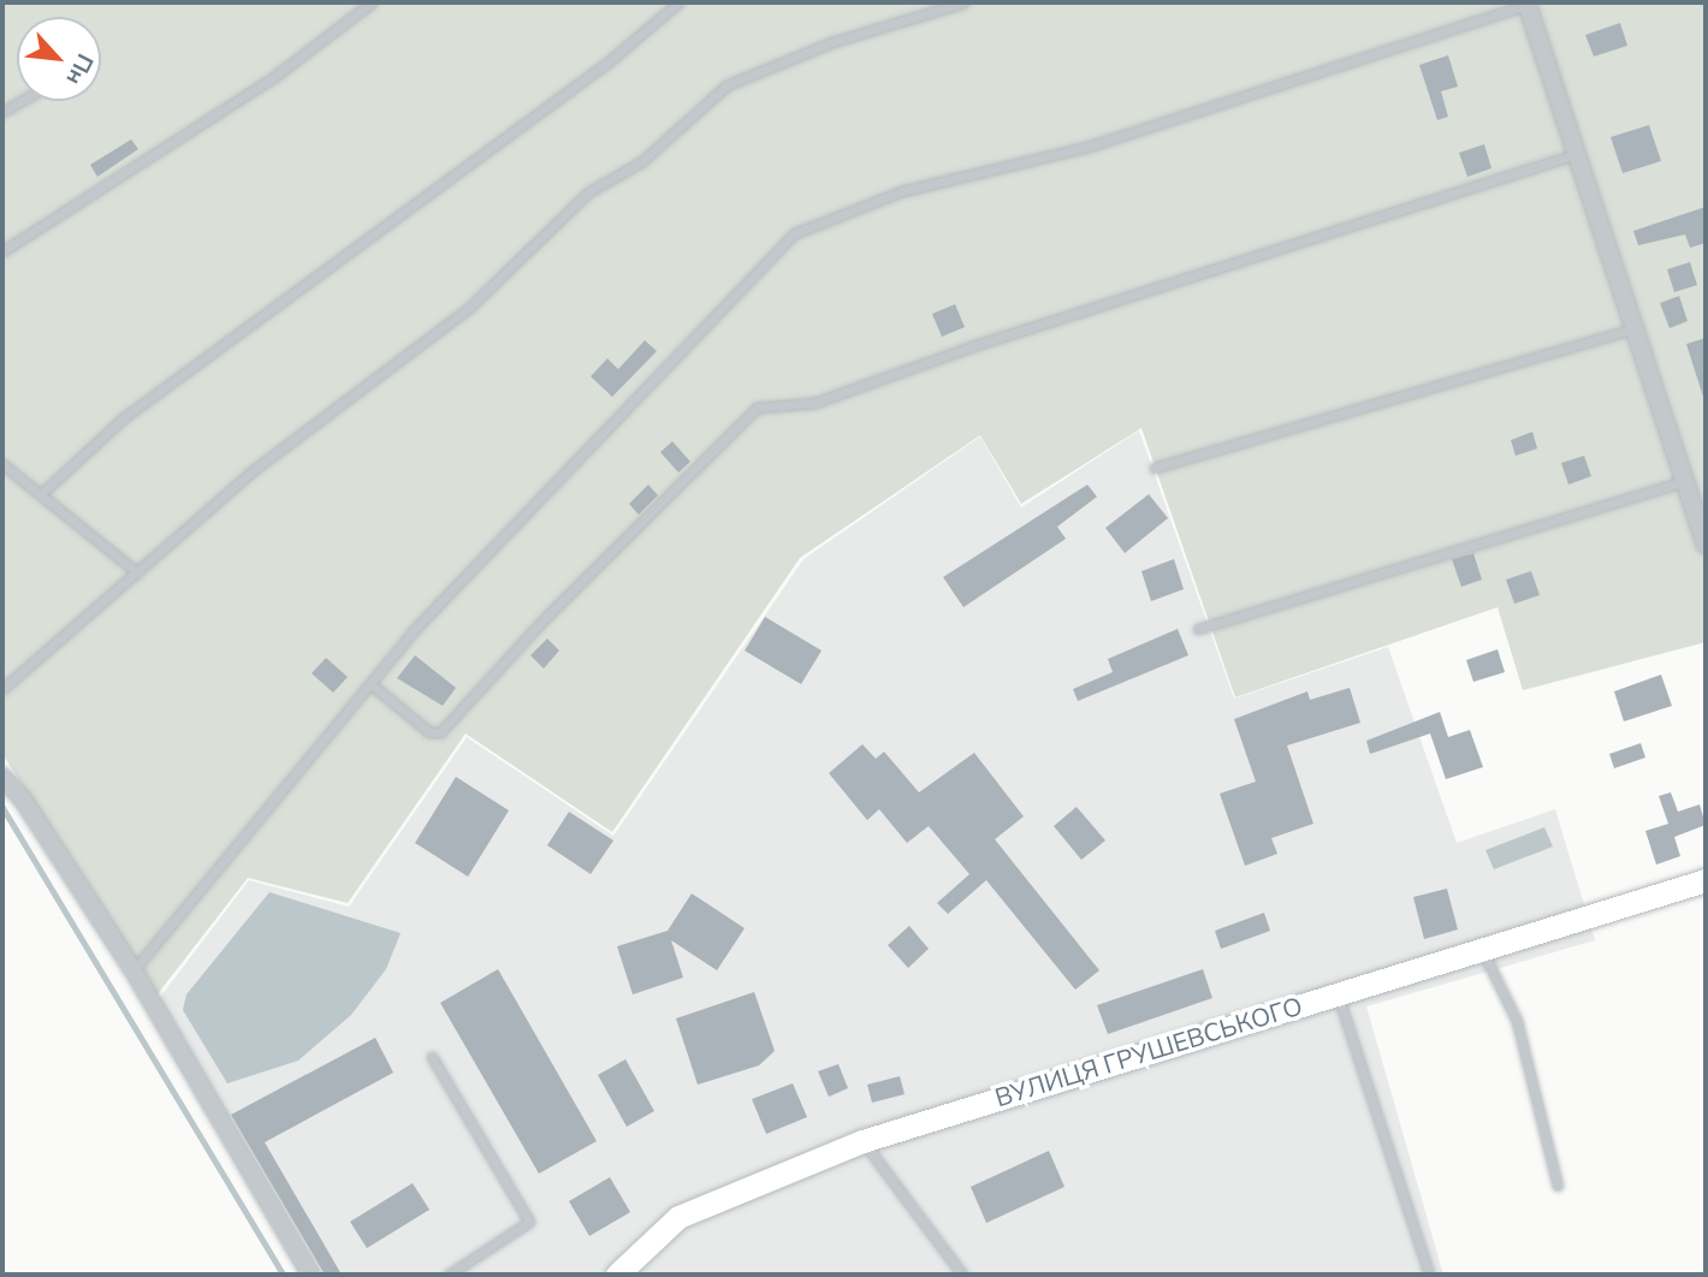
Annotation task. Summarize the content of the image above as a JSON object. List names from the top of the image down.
{
  "streets": {
    "street": ["ВУЛИЦЯ ГРУШЕВСЬКОГО"]
  },
  "north": "bottom right"
}
